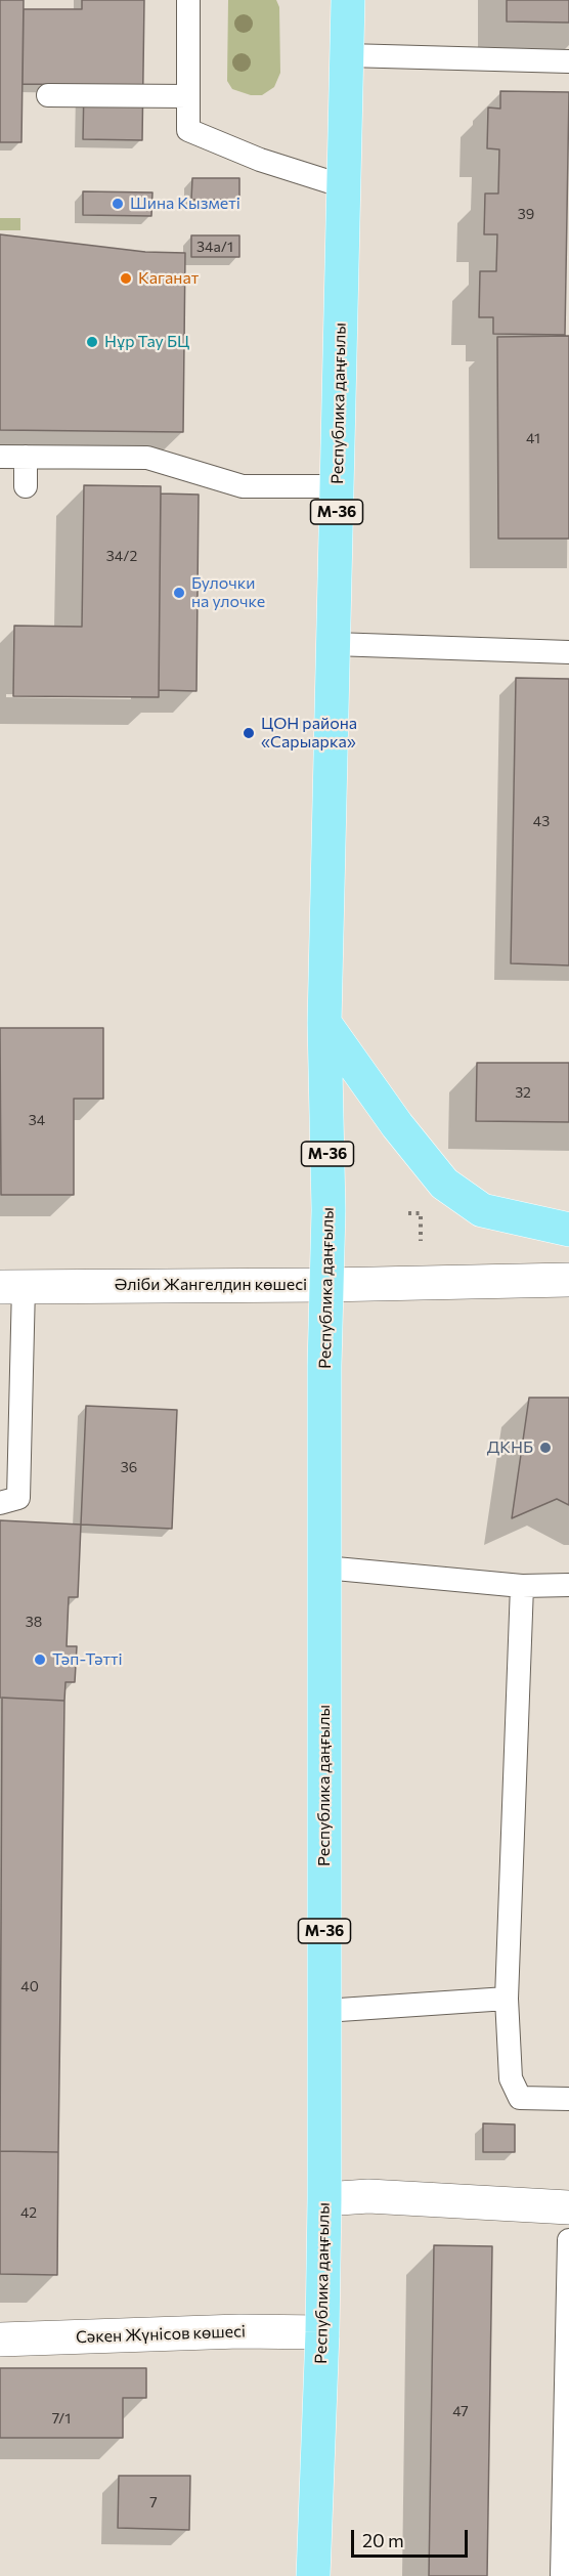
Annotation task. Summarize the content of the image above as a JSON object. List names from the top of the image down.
{
  "streets": {
    "main road": ["Республика даңғылы", "M-36"],
    "street": ["Әліби Жангелдин көшесі", "Сәкен Жүнісов көшесі"]
  },
  "crossings": [
    ["Республика даңғылы", "Әліби Жангелдин көшесі"],
    ["Республика даңғылы", "Сәкен Жүнісов көшесі"]
  ],
  "places": [
    "Шина Кызметі",
    "Каганат",
    "Нұр Тау БЦ",
    "Булочки на улочке",
    "ЦОН района «Сарыарка»",
    "ДКНБ",
    "Тәп-Тәтті"
  ],
  "house_numbers": [
    "39",
    "34а/1",
    "41",
    "34/2",
    "43",
    "32",
    "34",
    "36",
    "38",
    "40",
    "42",
    "47",
    "7/1",
    "7"
  ],
  "scale_bar": "20 m"
}
